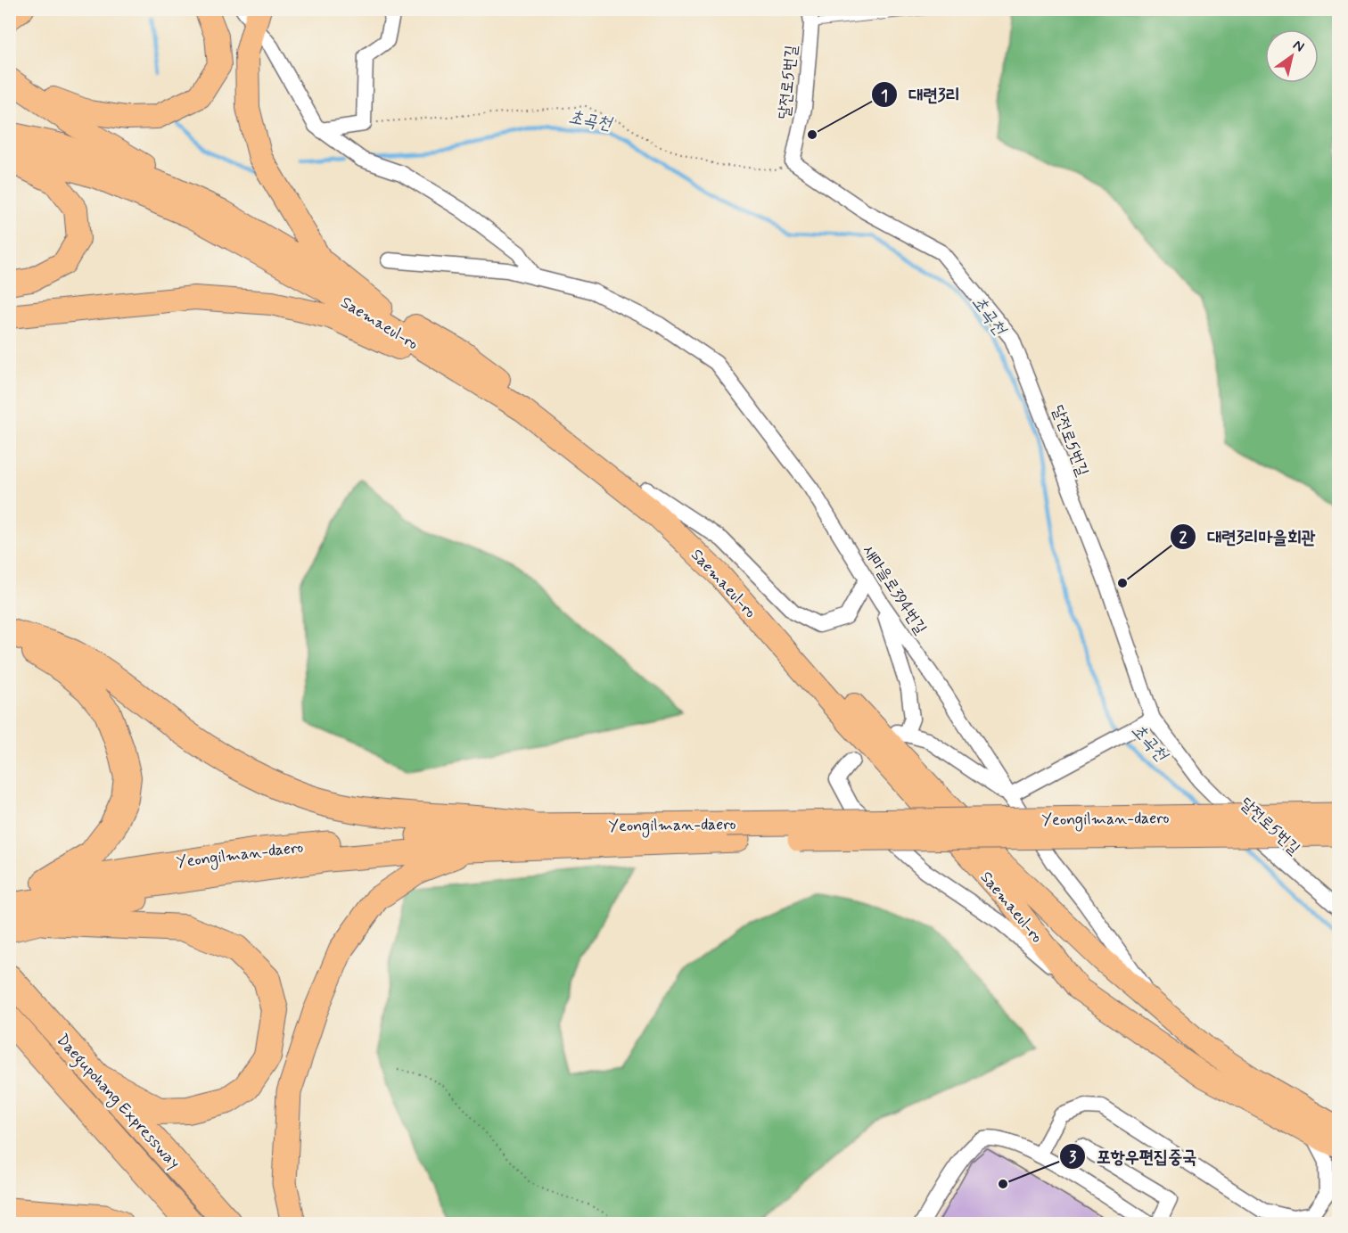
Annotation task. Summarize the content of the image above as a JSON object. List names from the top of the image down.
{
  "streets": {
    "highway": ["Yeongilman-daero", "Daegupohang Expressway"],
    "main road": ["Saemaeul-ro"],
    "street": ["달전로5번길", "새마을로394번길"]
  },
  "crossings": [
    ["Saemaeul-ro", "새마을로394번길"]
  ],
  "water": ["초곡천"],
  "places": ["대련3리", "대련3리마을회관", "포항우편집중국"],
  "north": "top right"
}
